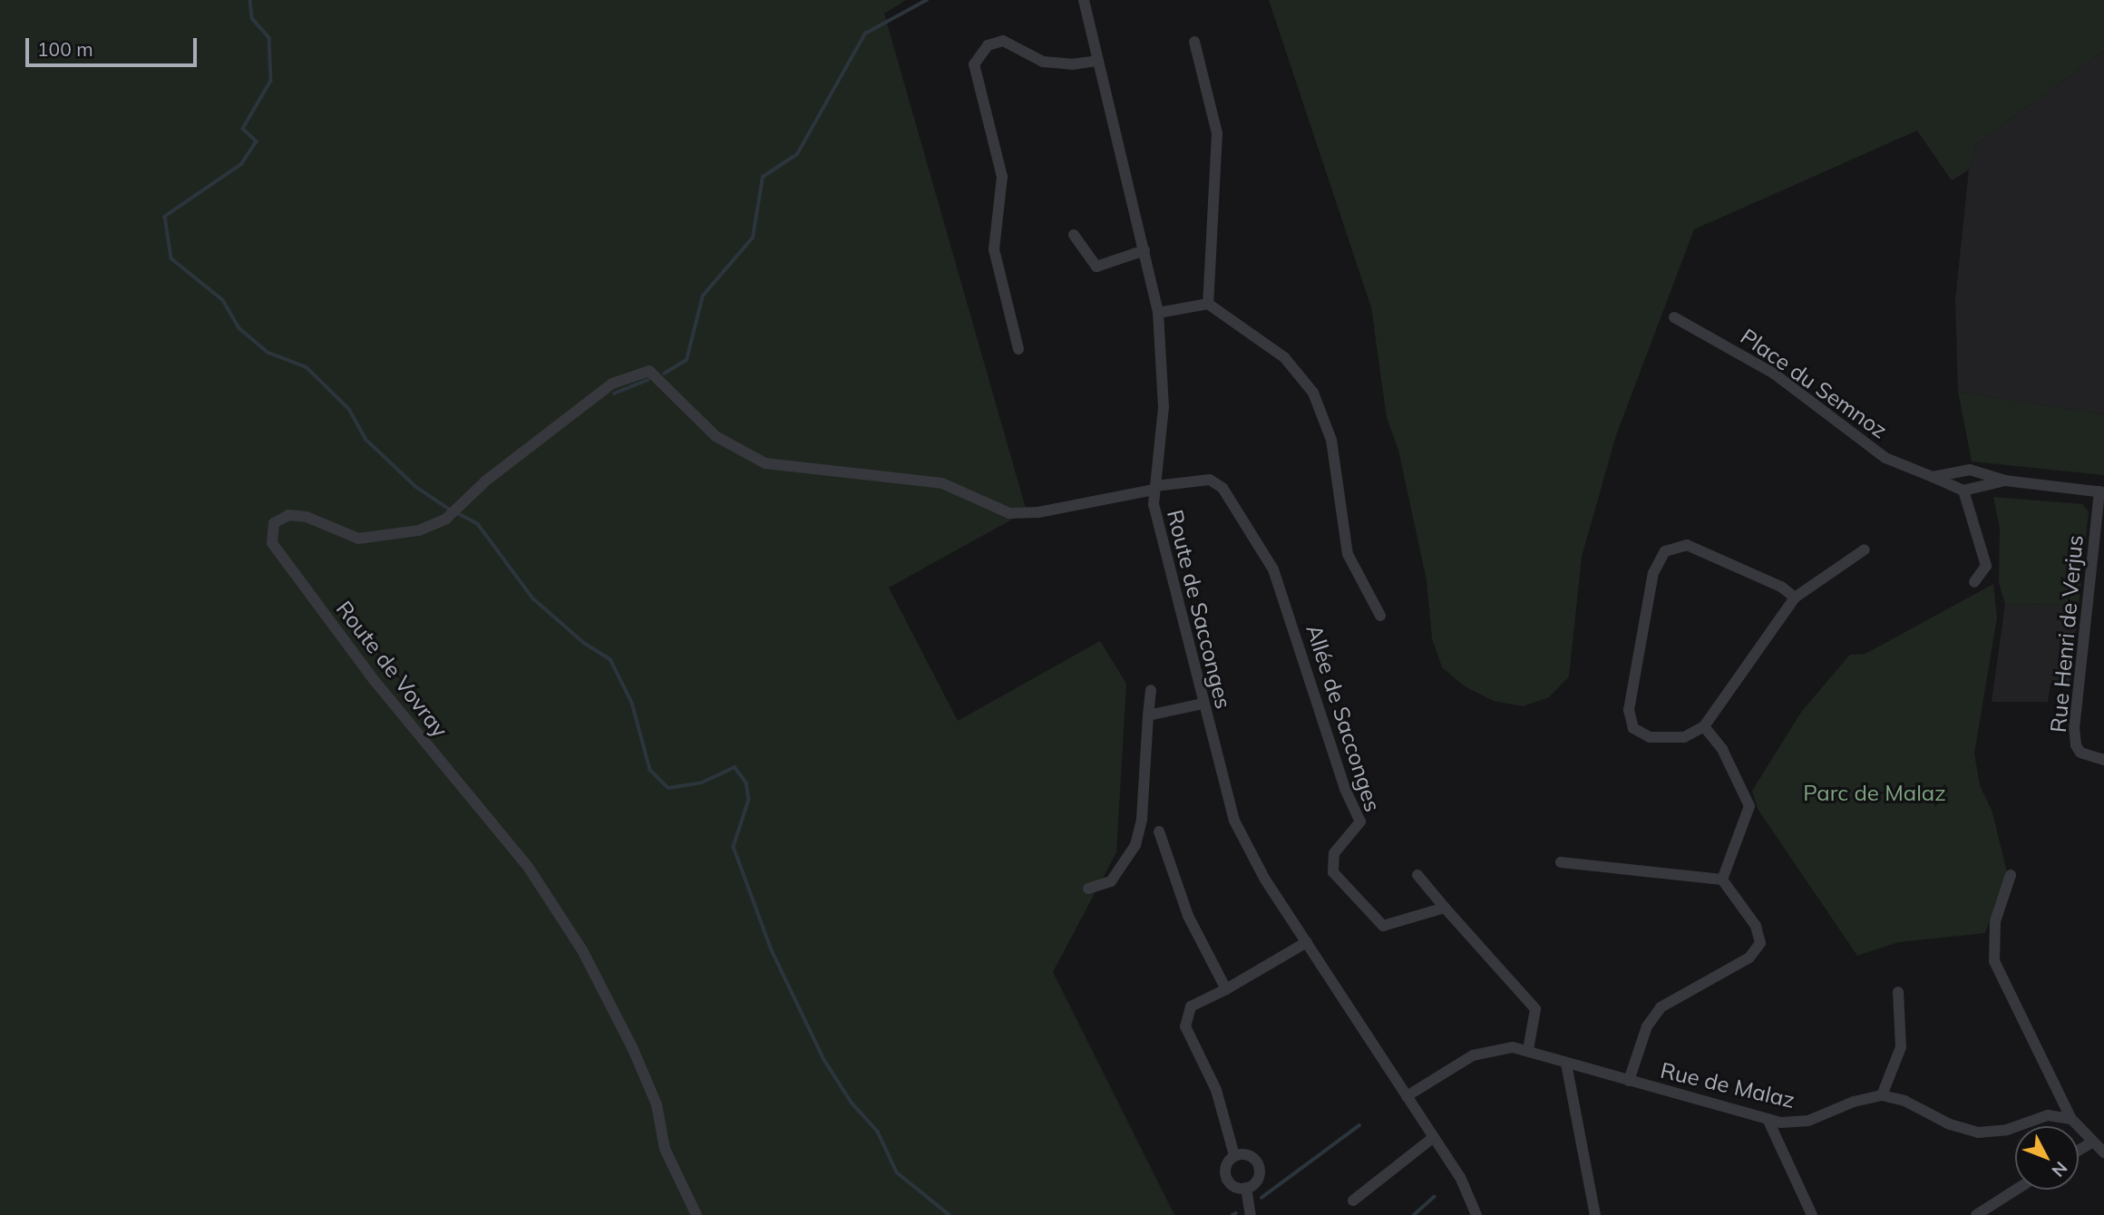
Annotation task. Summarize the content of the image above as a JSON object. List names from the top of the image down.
{
  "streets": {
    "street": [
      "Place du Semnoz",
      "Route de Sacconges",
      "Rue Henri de Verjus",
      "Route de Vovray",
      "Allée de Sacconges",
      "Rue de Malaz"
    ]
  },
  "crossings": [
    ["Route de Sacconges", "Route de Vovray"],
    ["Route de Sacconges", "Allée de Sacconges"],
    ["Route de Sacconges", "Rue de Malaz"],
    ["Route de Vovray", "Allée de Sacconges"]
  ],
  "parks": ["Parc de Malaz"],
  "scale_bar": "100 m",
  "north": "bottom right"
}
